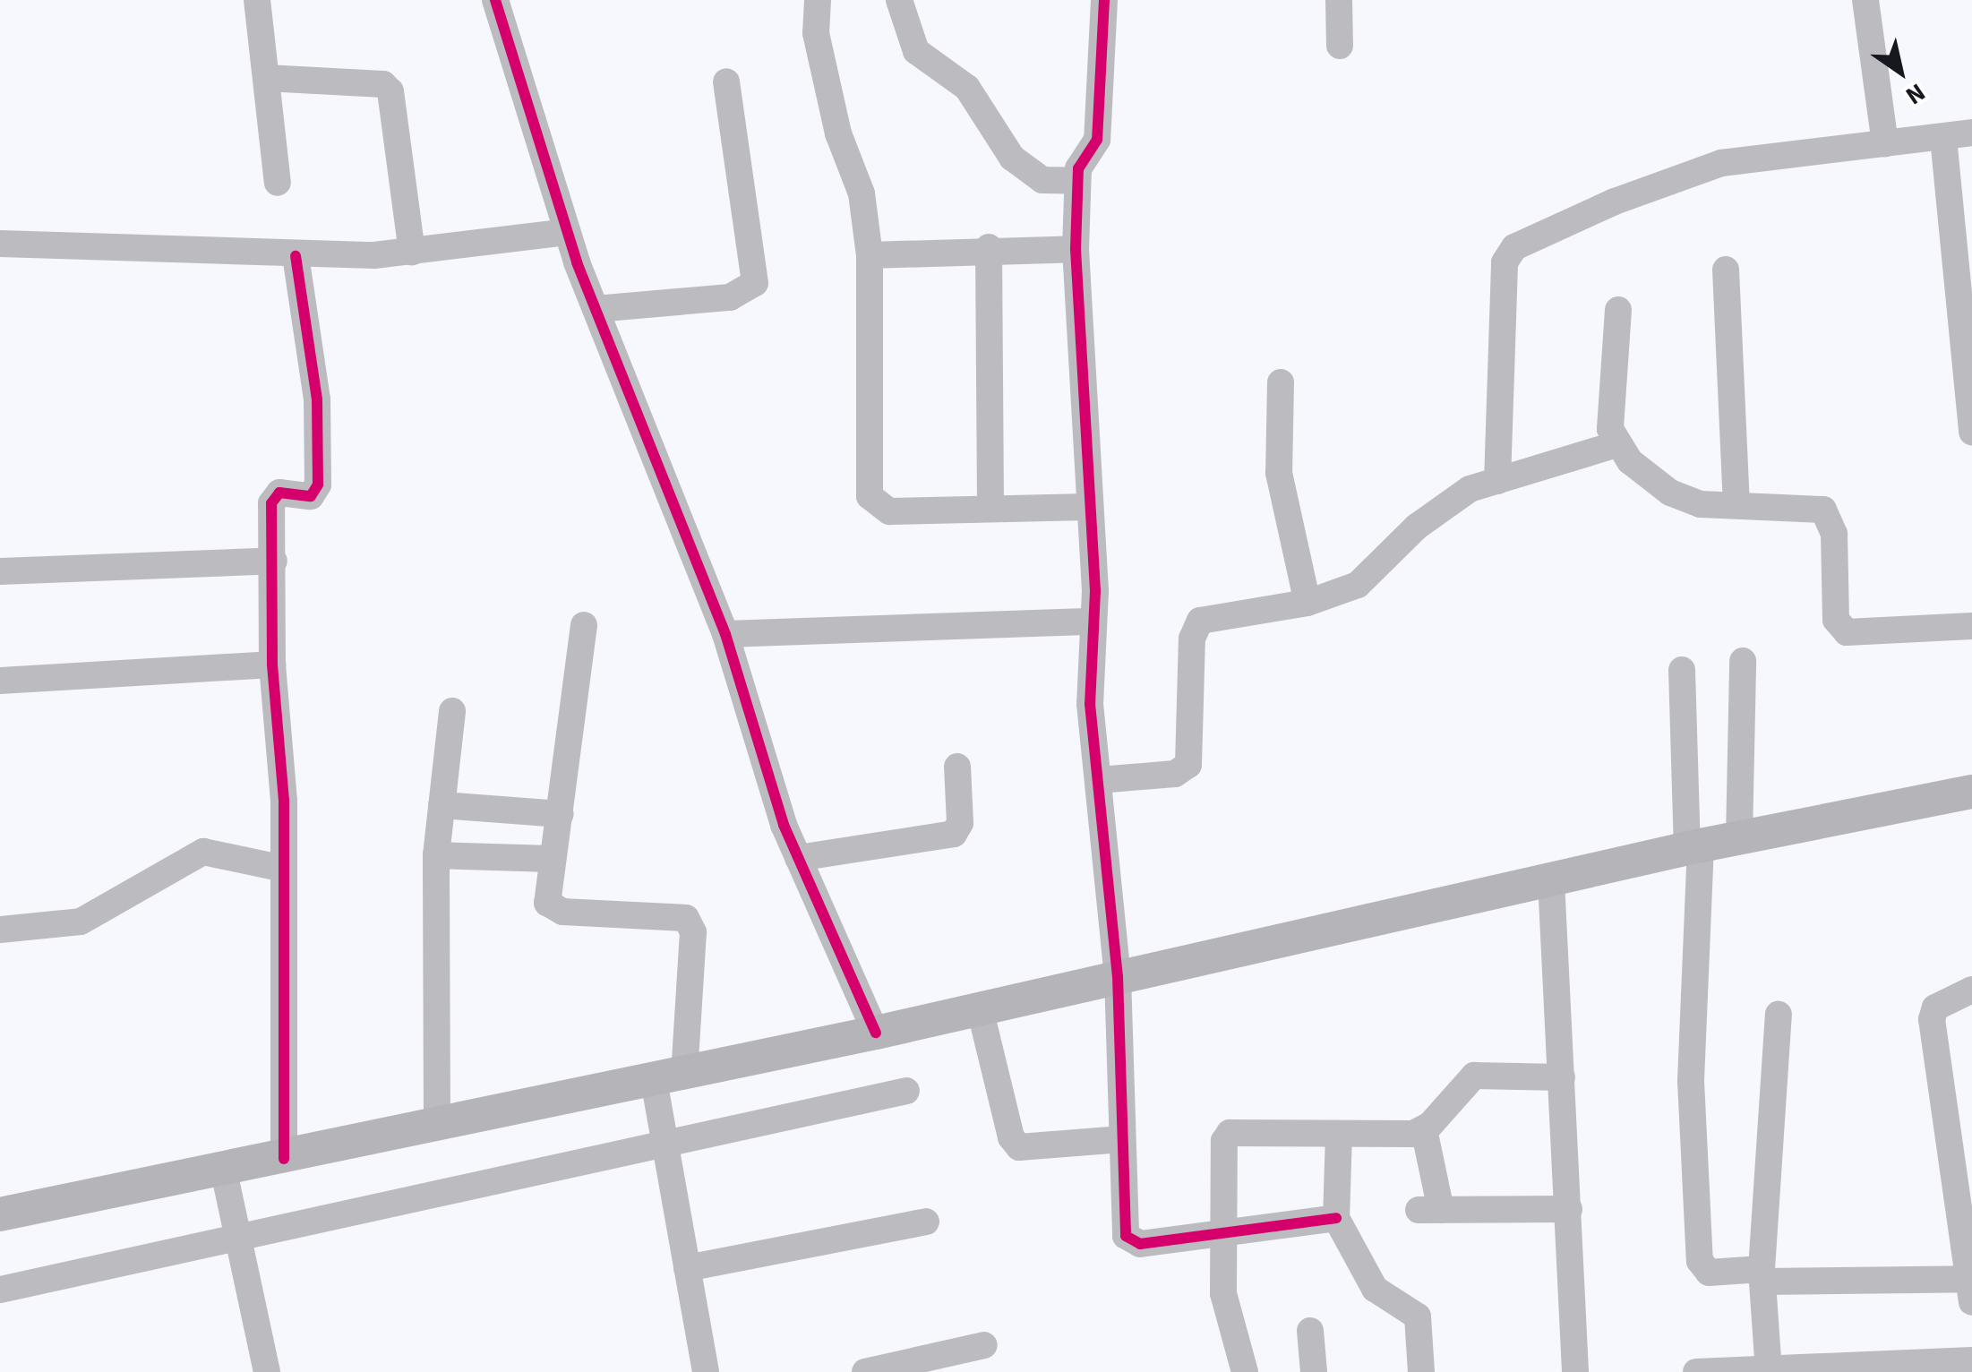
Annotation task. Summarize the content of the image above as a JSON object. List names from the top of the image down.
{
  "north": "bottom right"
}
